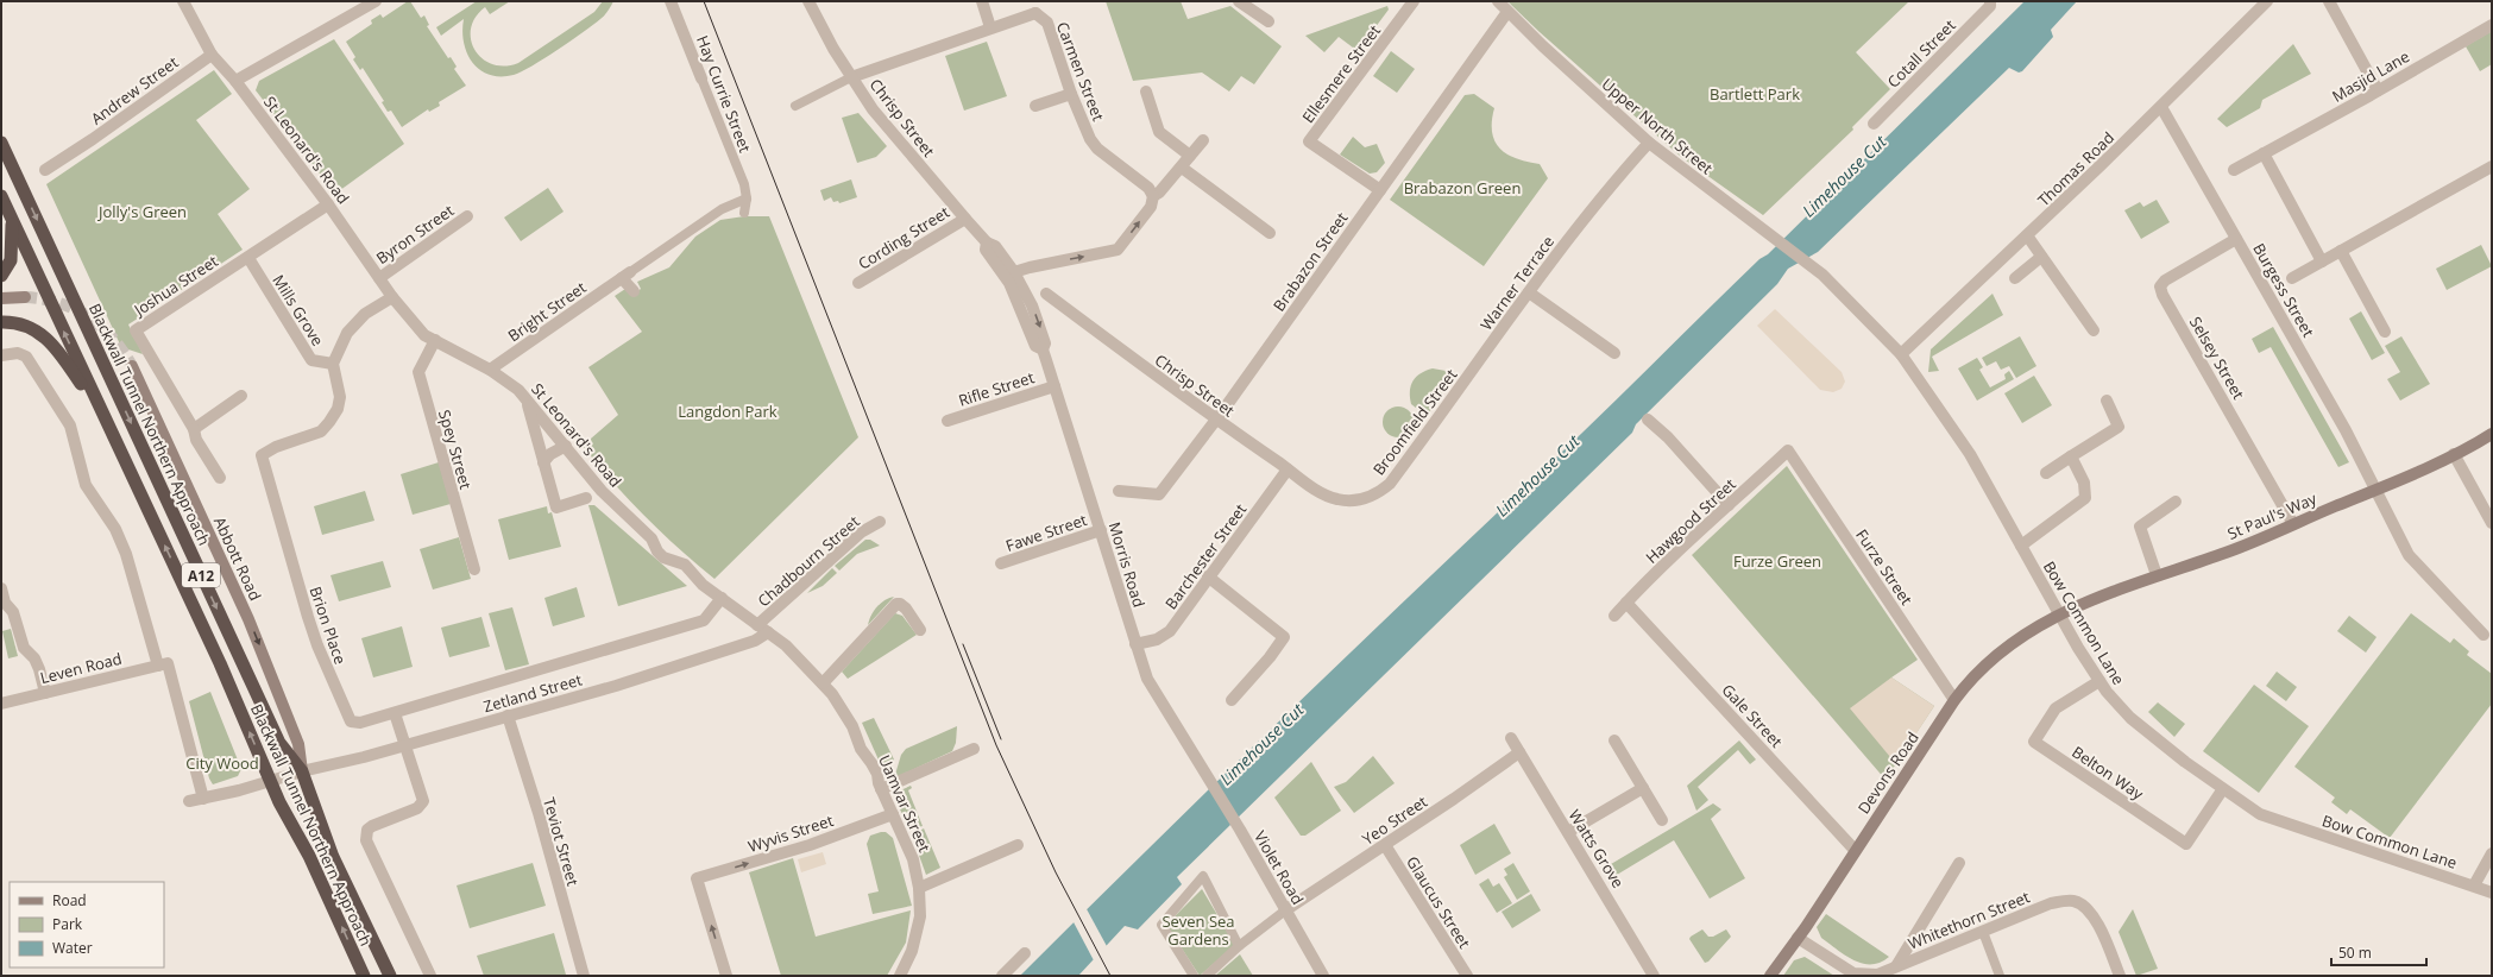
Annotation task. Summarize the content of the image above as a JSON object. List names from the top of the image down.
{
  "streets": {
    "highway": ["Blackwall Tunnel Northern Approach", "A12"],
    "main road": ["St Paul's Way", "Abbott Road", "Devons Road"],
    "street": [
      "Cotall Street",
      "Carmen Street",
      "Ellesmere Street",
      "Masjid Lane",
      "Andrew Street",
      "Hay Currie Street",
      "Chrisp Street",
      "Upper North Street",
      "St Leonard's Road",
      "Thomas Road",
      "Byron Street",
      "Cording Street",
      "Brabazon Street",
      "Warner Terrace",
      "Joshua Street",
      "Burgess Street",
      "Mills Grove",
      "Bright Street",
      "Selsey Street",
      "Rifle Street",
      "Broomfield Street",
      "Spey Street",
      "Hawgood Street",
      "Fawe Street",
      "Barchester Street",
      "Chadbourn Street",
      "Morris Road",
      "Furze Street",
      "Bow Common Lane",
      "Brion Place",
      "Leven Road",
      "Zetland Street",
      "Gale Street",
      "Belton Way",
      "Uamvar Street",
      "Yeo Street",
      "Wyvis Street",
      "Teviot Street",
      "Watts Grove",
      "Violet Road",
      "Glaucus Street",
      "Whitethorn Street"
    ]
  },
  "crossings": [
    ["Carmen Street", "Chrisp Street"],
    ["Ellesmere Street", "Brabazon Street"],
    ["Hay Currie Street", "Bright Street"],
    ["Chrisp Street", "Cording Street"],
    ["Chrisp Street", "Brabazon Street"],
    ["Chrisp Street", "Broomfield Street"],
    ["Chrisp Street", "Barchester Street"],
    ["Chrisp Street", "Morris Road"],
    ["Upper North Street", "Brabazon Street"],
    ["Upper North Street", "Warner Terrace"],
    ["Upper North Street", "Bow Common Lane"],
    ["St Leonard's Road", "Byron Street"],
    ["St Leonard's Road", "Joshua Street"],
    ["St Leonard's Road", "Bright Street"],
    ["St Leonard's Road", "Spey Street"],
    ["St Leonard's Road", "Chadbourn Street"],
    ["St Leonard's Road", "Zetland Street"],
    ["St Leonard's Road", "Uamvar Street"],
    ["Thomas Road", "Burgess Street"],
    ["Thomas Road", "Bow Common Lane"],
    ["Warner Terrace", "Broomfield Street"],
    ["Joshua Street", "Mills Grove"],
    ["Burgess Street", "Selsey Street"],
    ["Burgess Street", "St Paul's Way"],
    ["Mills Grove", "Brion Place"],
    ["Selsey Street", "St Paul's Way"],
    ["Rifle Street", "Morris Road"],
    ["Blackwall Tunnel Northern Approach", "Abbott Road"],
    ["Blackwall Tunnel Northern Approach", "A12"],
    ["Blackwall Tunnel Northern Approach", "Zetland Street"],
    ["St Paul's Way", "Bow Common Lane"],
    ["St Paul's Way", "Devons Road"],
    ["Hawgood Street", "Furze Street"],
    ["Hawgood Street", "Gale Street"],
    ["Fawe Street", "Morris Road"],
    ["Barchester Street", "Morris Road"],
    ["Abbott Road", "Zetland Street"],
    ["Chadbourn Street", "Zetland Street"],
    ["Chadbourn Street", "Uamvar Street"],
    ["Morris Road", "Violet Road"],
    ["Furze Street", "Devons Road"],
    ["Bow Common Lane", "Devons Road"],
    ["Bow Common Lane", "Belton Way"],
    ["Brion Place", "Zetland Street"],
    ["Zetland Street", "Uamvar Street"],
    ["Zetland Street", "Teviot Street"],
    ["Gale Street", "Devons Road"],
    ["Devons Road", "Whitethorn Street"],
    ["Uamvar Street", "Wyvis Street"],
    ["Yeo Street", "Watts Grove"],
    ["Yeo Street", "Violet Road"],
    ["Yeo Street", "Glaucus Street"]
  ],
  "one_way": ["Abbott Road"],
  "water": ["Limehouse Cut"],
  "parks": [
    "Bartlett Park",
    "Brabazon Green",
    "Jolly's Green",
    "Langdon Park",
    "Furze Green",
    "City Wood",
    "Seven Sea Gardens"
  ],
  "legend": ["Road", "Park", "Water"],
  "scale_bar": "50 m"
}
